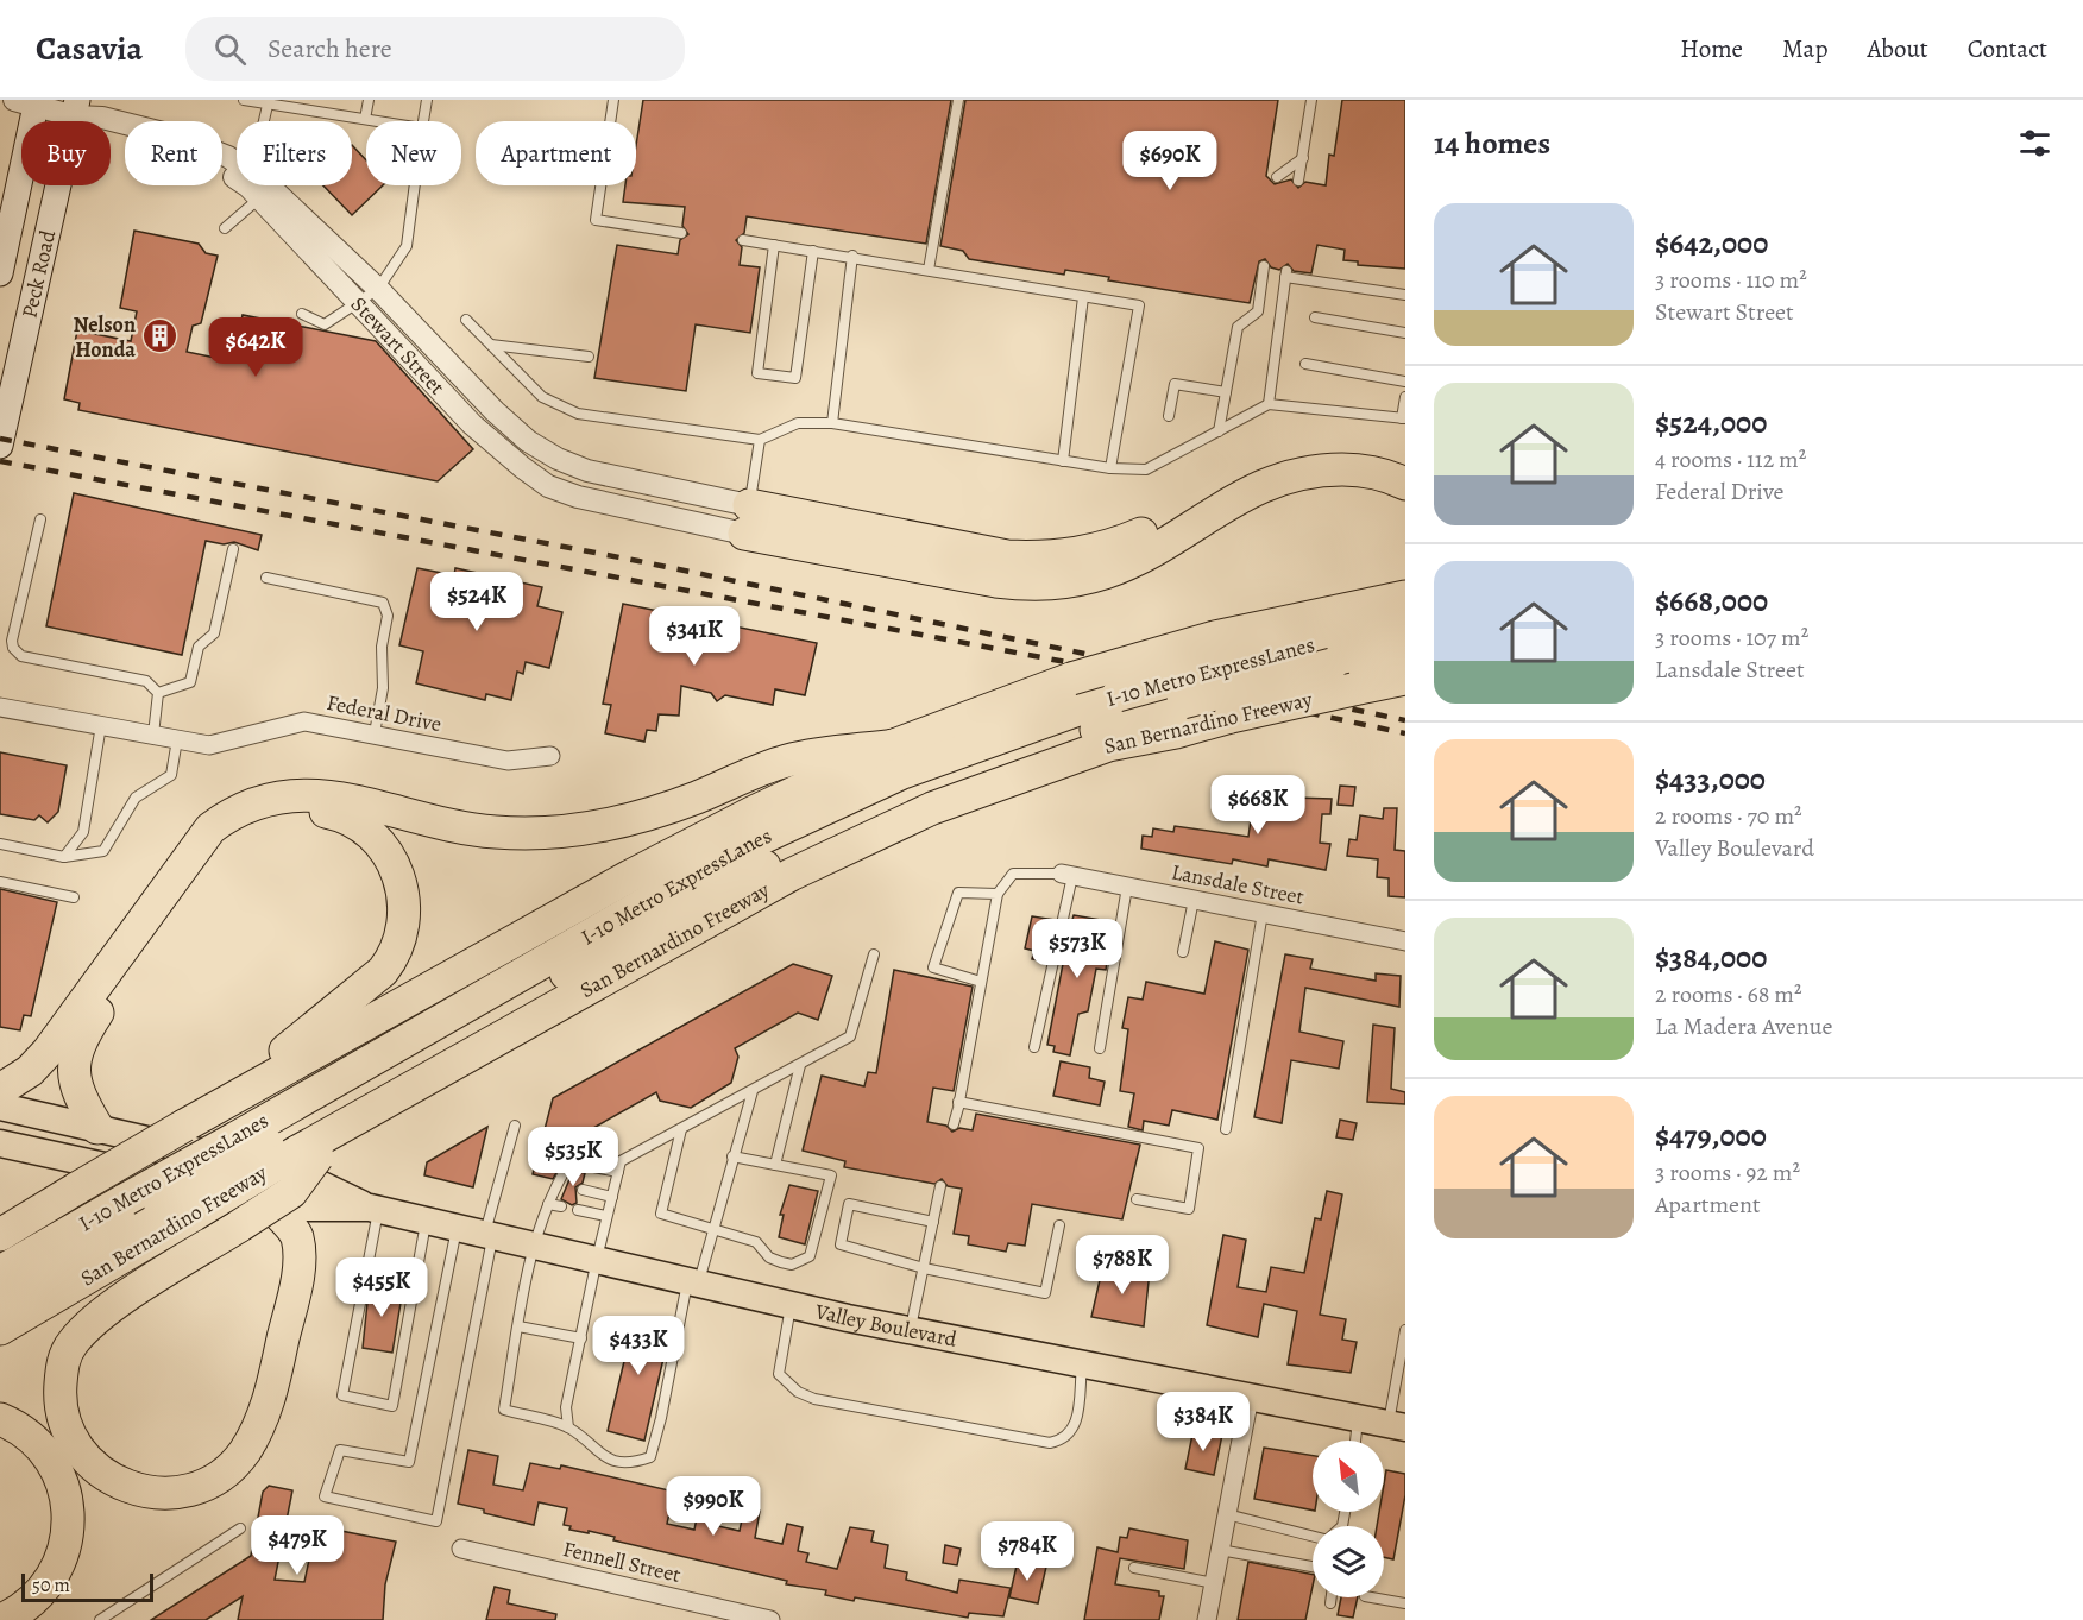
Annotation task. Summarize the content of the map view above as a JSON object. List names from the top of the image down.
{
  "streets": {
    "highway": ["I-10 Metro ExpressLanes", "San Bernardino Freeway"],
    "main road": ["Peck Road", "Valley Boulevard"],
    "street": [
      "Stewart Street",
      "Federal Drive",
      "Lansdale Street",
      "Fennell Street"
    ]
  },
  "crossings": [
    ["Peck Road", "Stewart Street"],
    ["I-10 Metro ExpressLanes", "San Bernardino Freeway"]
  ],
  "places": {
    "building": ["Nelson Honda"]
  },
  "scale_bar": "50 m",
  "north": "top left",
  "page": {
    "header": "Casavia",
    "search": "Search here",
    "nav": [
      "Home",
      "Map",
      "About",
      "Contact"
    ],
    "heading": "14 homes",
    "chip": [
      "Buy",
      "Rent",
      "Filters",
      "New",
      "Apartment"
    ],
    "price": [
      "$690K",
      "$642K",
      "$524K",
      "$341K",
      "$668K",
      "$573K",
      "$535K",
      "$788K",
      "$455K",
      "$433K",
      "$384K",
      "$990K",
      "$479K",
      "$784K"
    ],
    "list": [
      {
        "name": "$642,000",
        "note": "3 rooms · 110 m² · Stewart Street"
      },
      {
        "name": "$524,000",
        "note": "4 rooms · 112 m² · Federal Drive"
      },
      {
        "name": "$668,000",
        "note": "3 rooms · 107 m² · Lansdale Street"
      },
      {
        "name": "$433,000",
        "note": "2 rooms · 70 m² · Valley Boulevard"
      },
      {
        "name": "$384,000",
        "note": "2 rooms · 68 m² · La Madera Avenue"
      },
      {
        "name": "$479,000",
        "note": "3 rooms · 92 m² · Apartment"
      }
    ],
    "scale": "50 m"
  }
}
